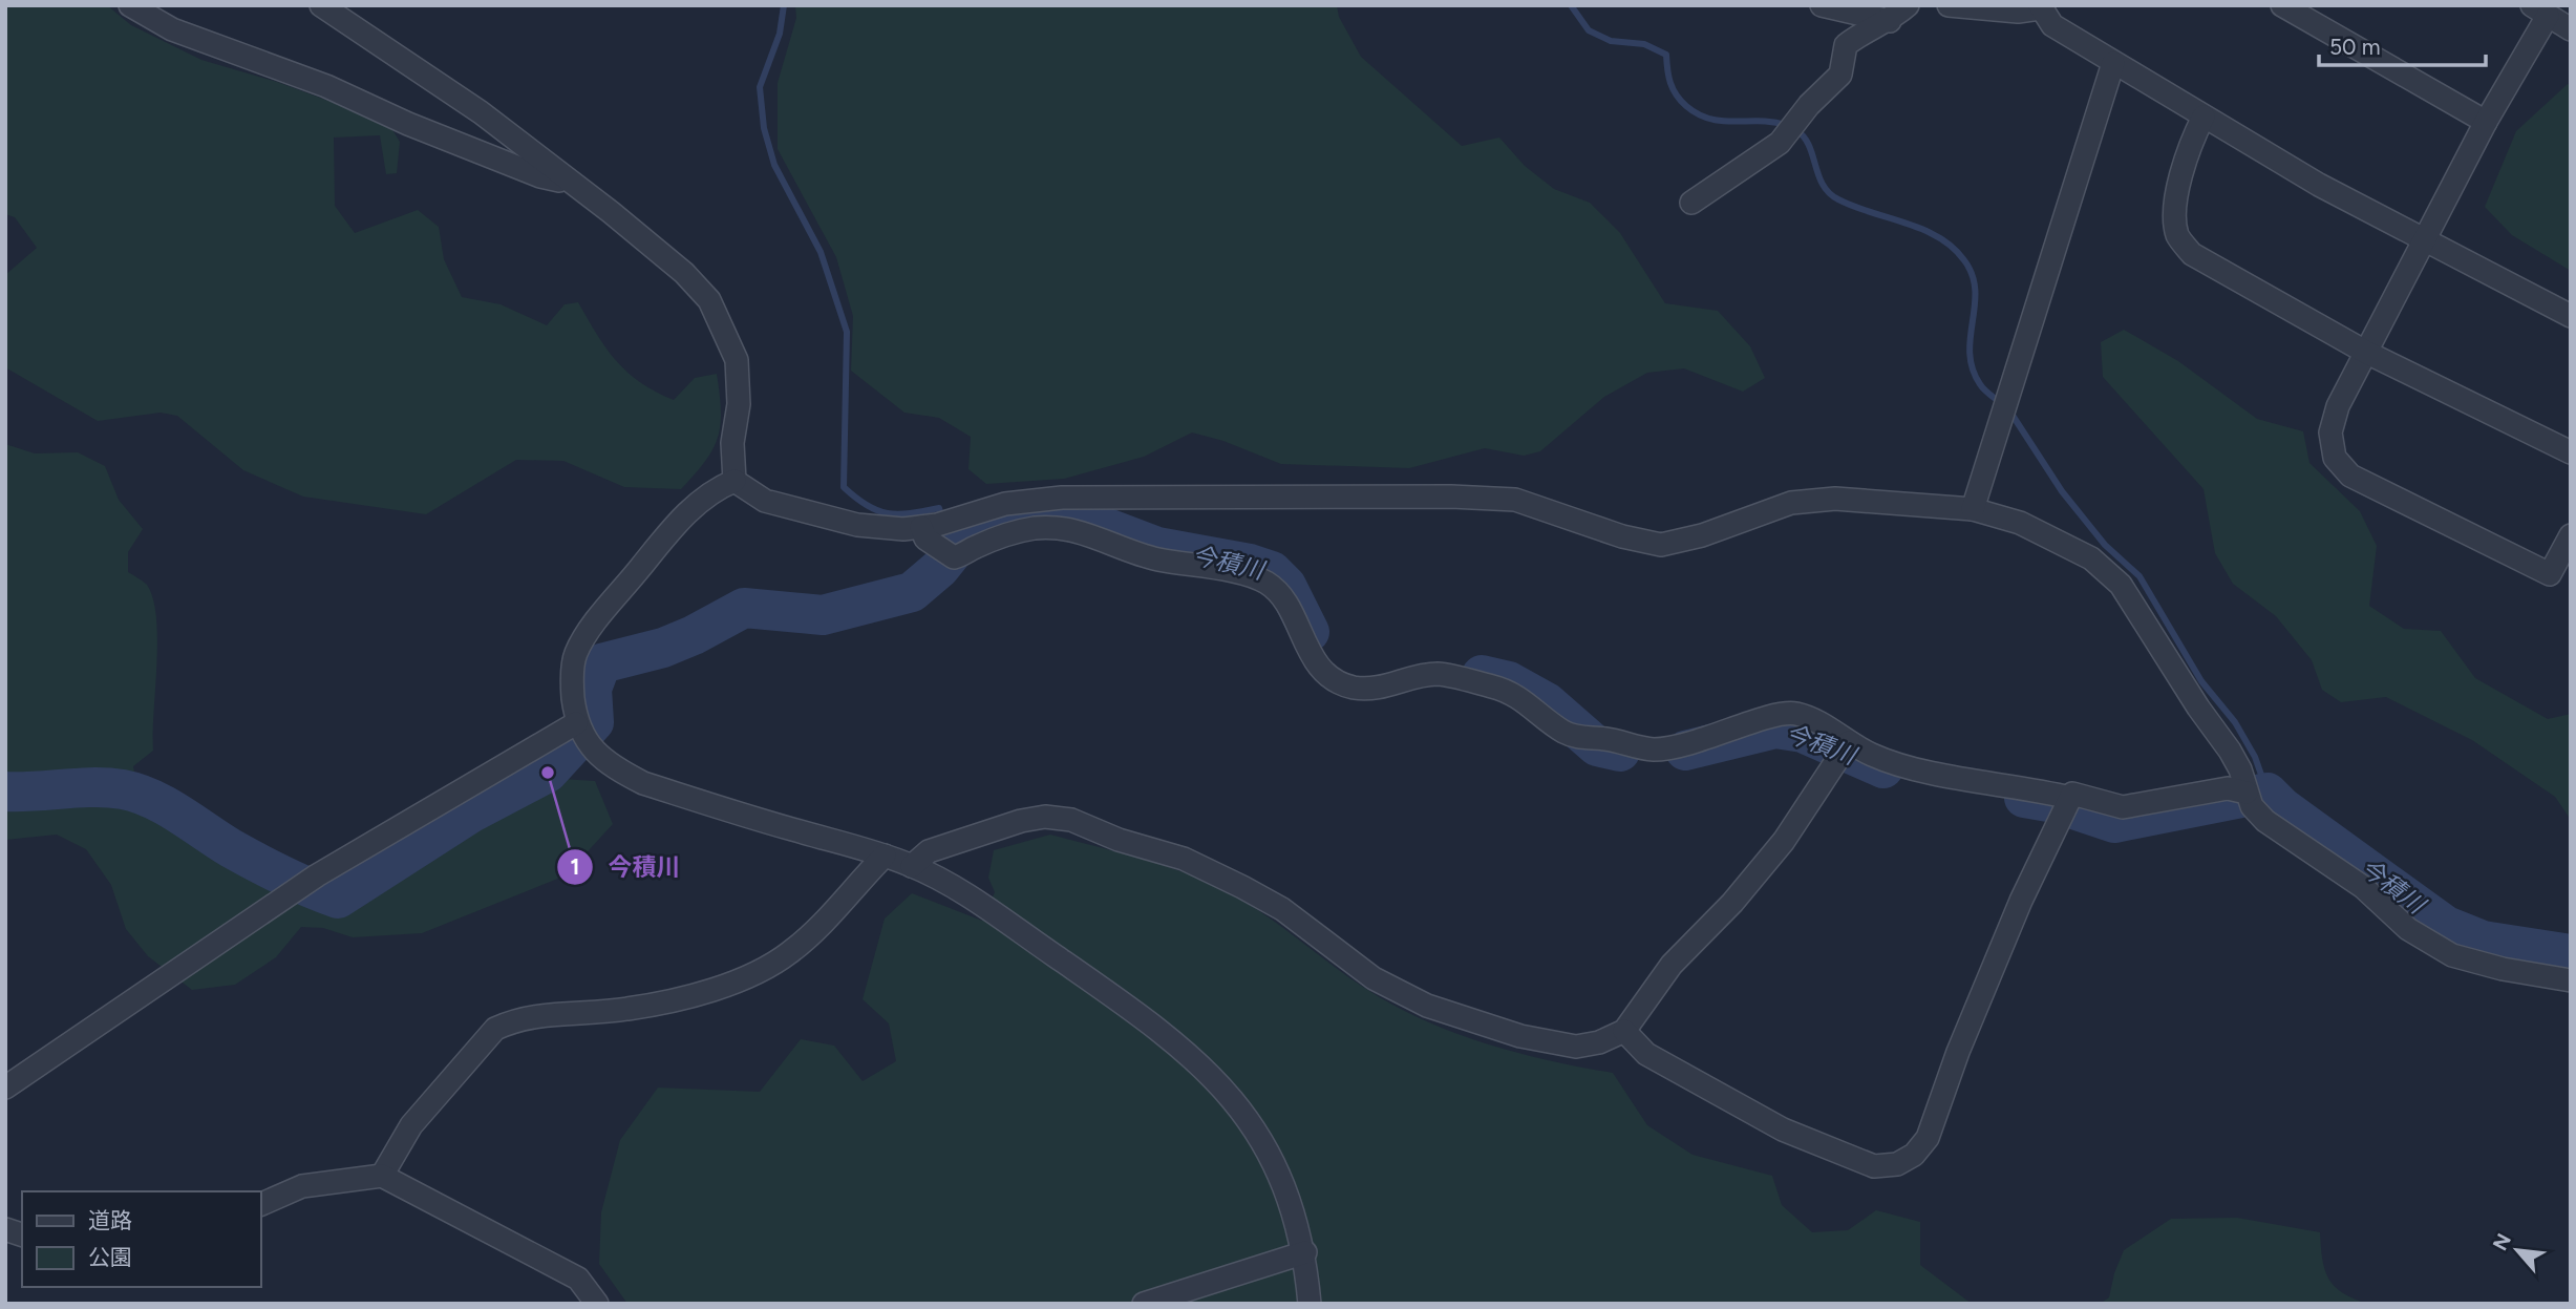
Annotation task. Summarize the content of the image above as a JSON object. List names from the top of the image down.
{
  "water": ["今積川"],
  "places": ["今積川"],
  "legend": ["道路", "公園"],
  "scale_bar": "50 m",
  "north": "top left"
}
